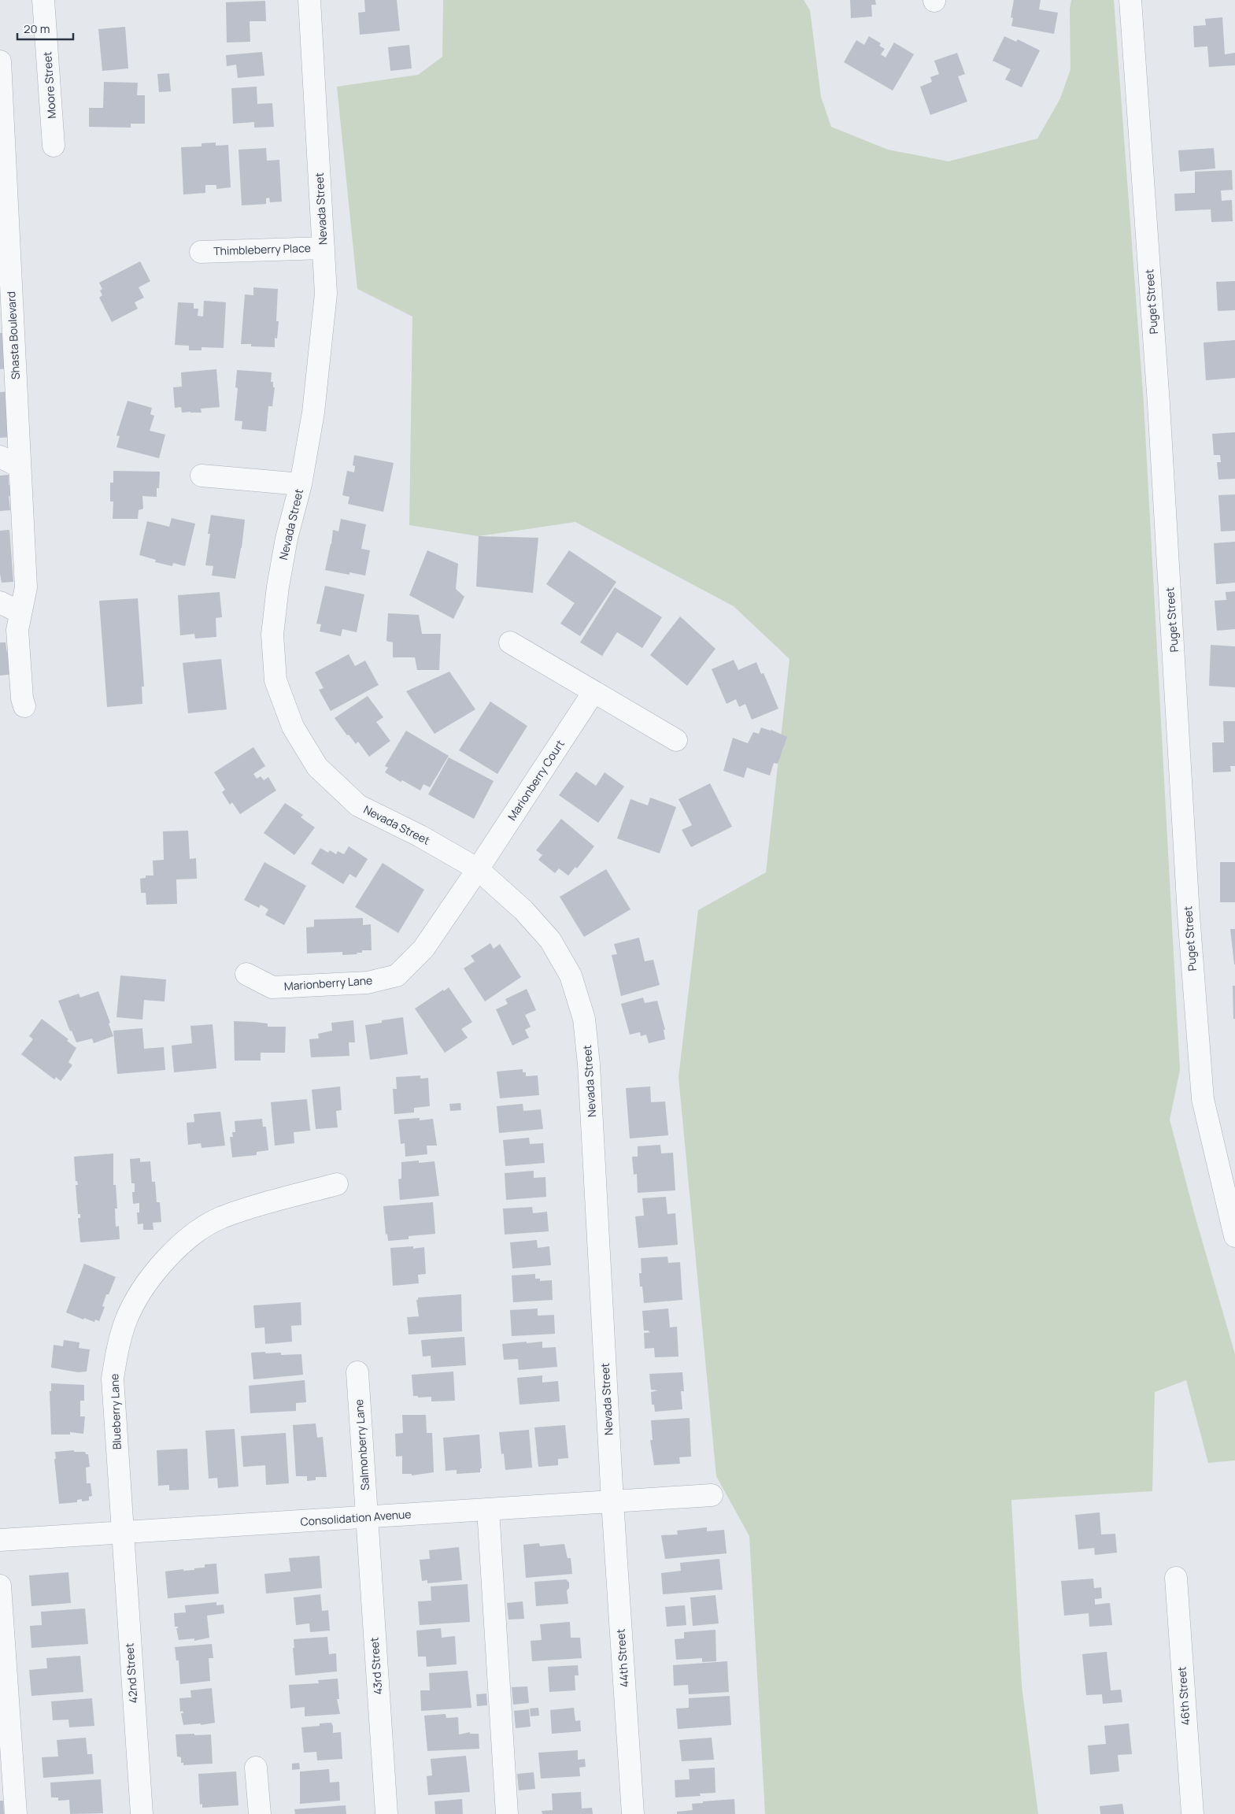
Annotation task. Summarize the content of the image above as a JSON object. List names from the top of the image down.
{
  "streets": {
    "street": [
      "Moore Street",
      "Nevada Street",
      "Thimbleberry Place",
      "Puget Street",
      "Shasta Boulevard",
      "Marionberry Court",
      "Marionberry Lane",
      "Blueberry Lane",
      "Salmonberry Lane",
      "Consolidation Avenue",
      "44th Street",
      "43rd Street",
      "42nd Street",
      "46th Street"
    ]
  },
  "crossings": [
    ["Nevada Street", "Thimbleberry Place"],
    ["Nevada Street", "Marionberry Court"],
    ["Nevada Street", "Marionberry Lane"],
    ["Nevada Street", "Consolidation Avenue"],
    ["Nevada Street", "44th Street"],
    ["Marionberry Court", "Marionberry Lane"],
    ["Blueberry Lane", "Consolidation Avenue"],
    ["Blueberry Lane", "42nd Street"],
    ["Salmonberry Lane", "Consolidation Avenue"],
    ["Salmonberry Lane", "43rd Street"],
    ["Consolidation Avenue", "44th Street"],
    ["Consolidation Avenue", "43rd Street"],
    ["Consolidation Avenue", "42nd Street"]
  ],
  "scale_bar": "20 m"
}
